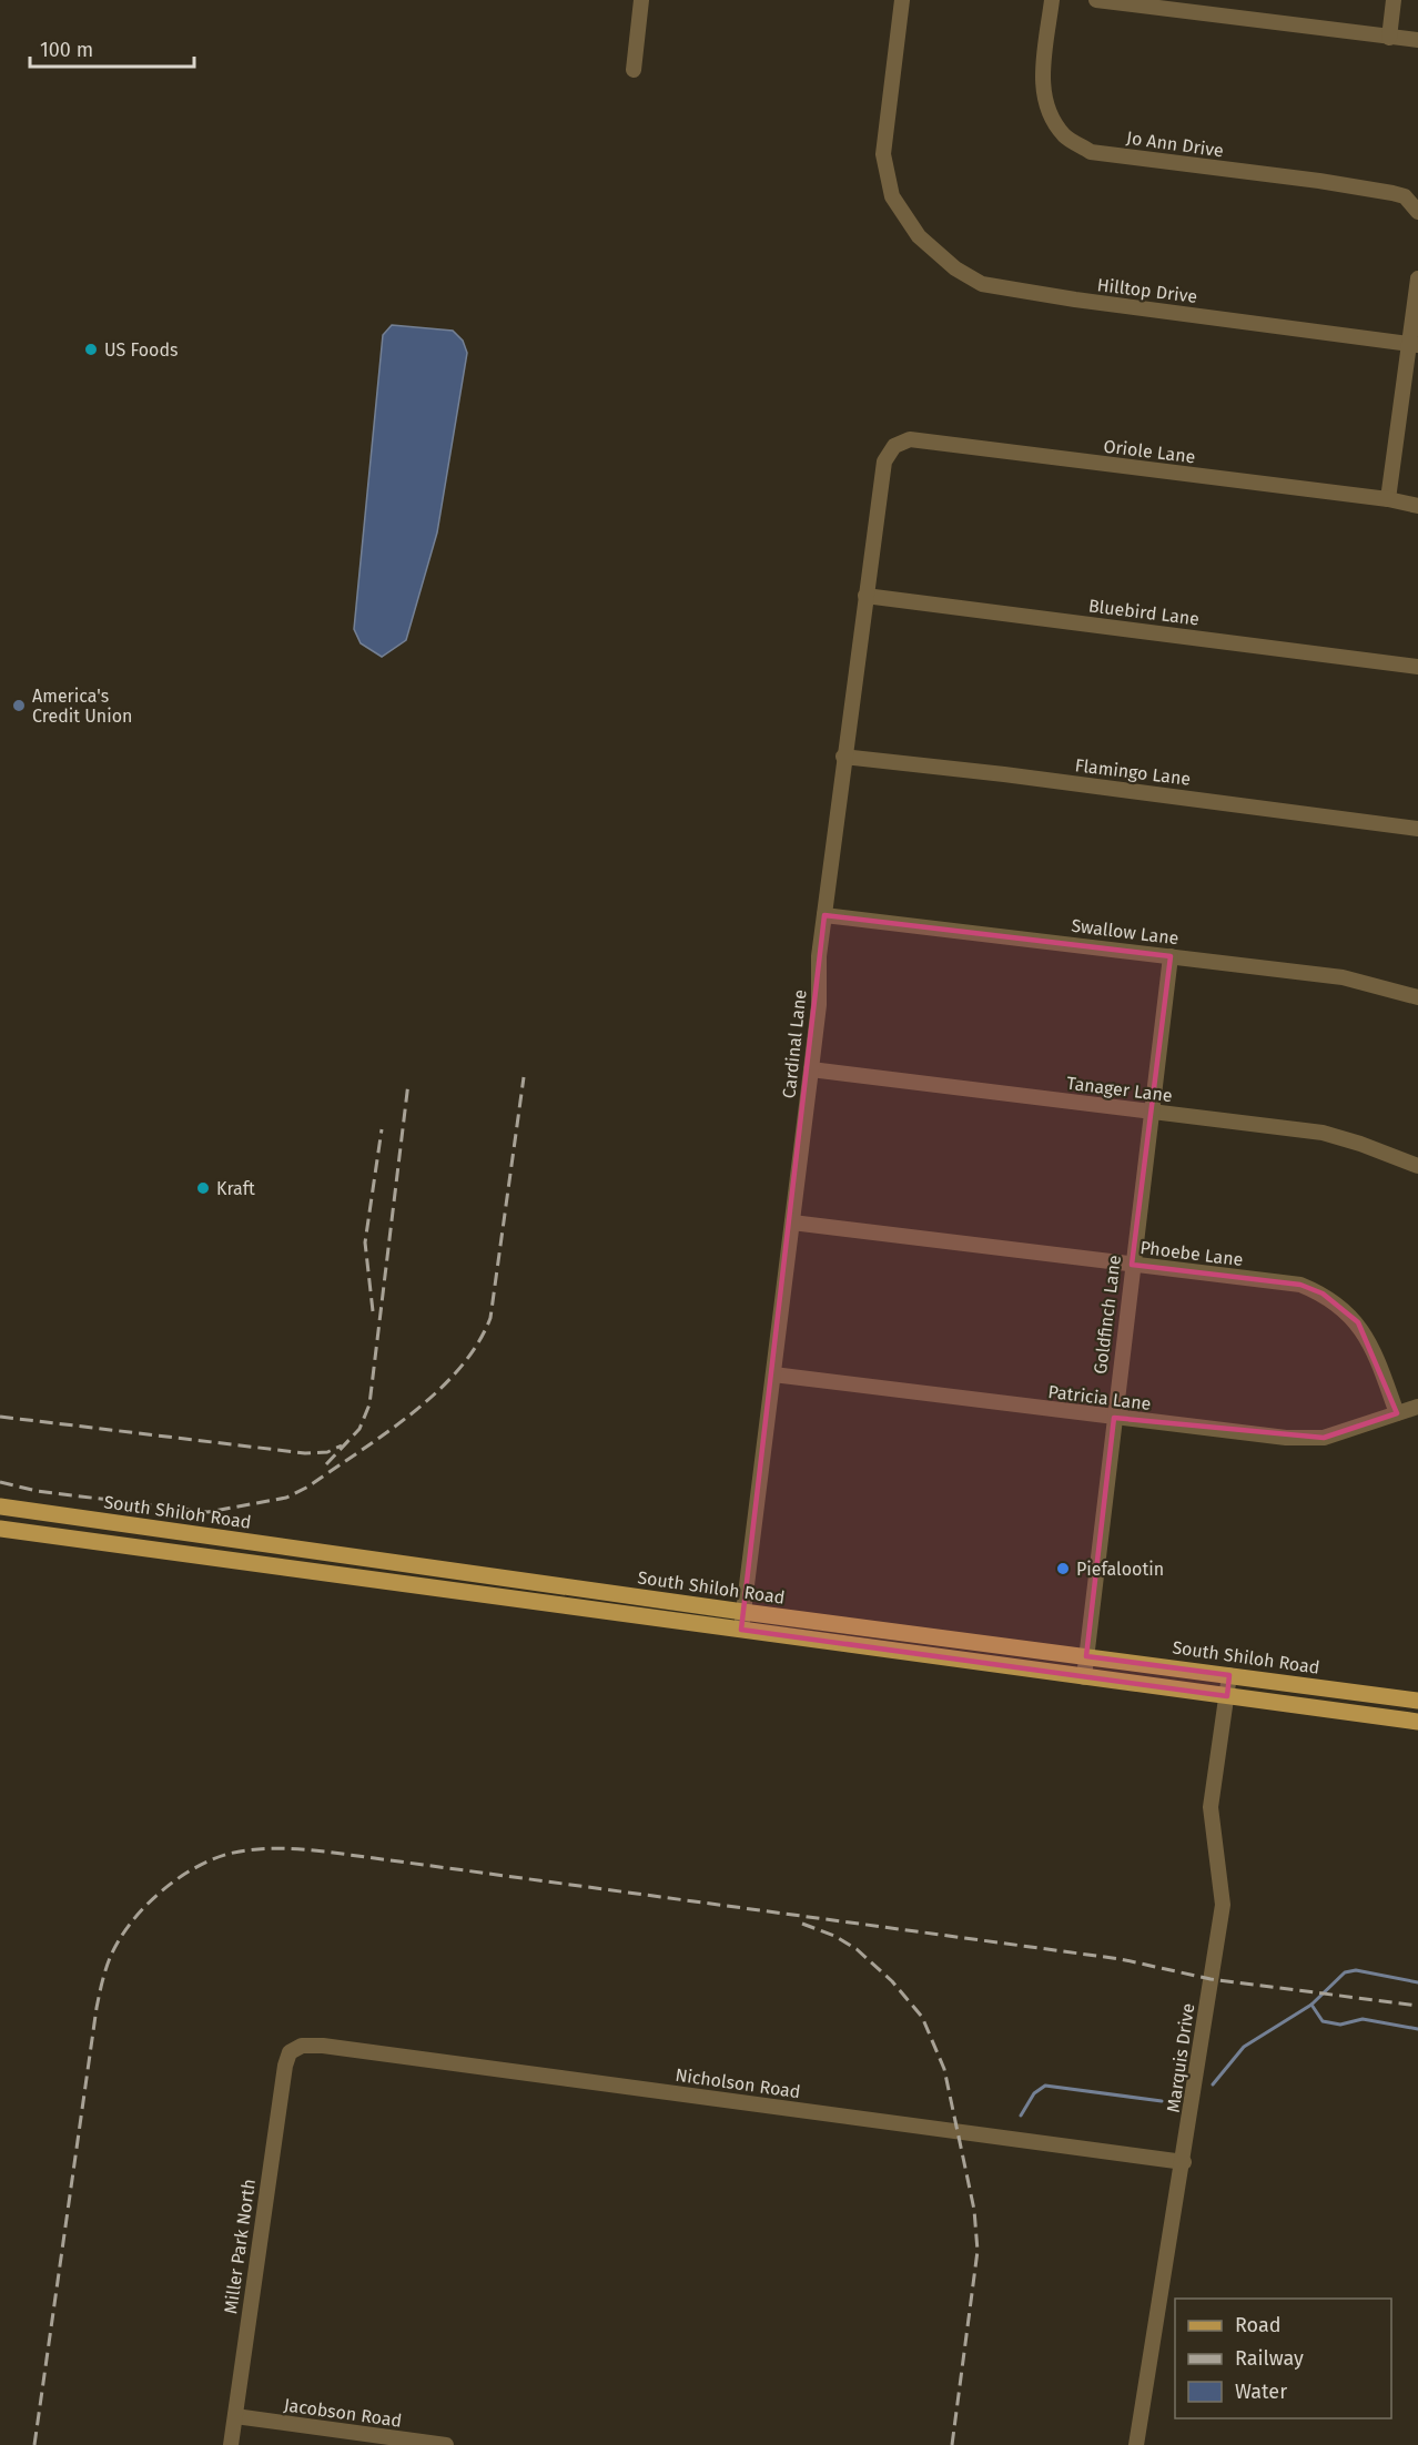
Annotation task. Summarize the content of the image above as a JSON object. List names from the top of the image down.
{
  "streets": {
    "main road": ["South Shiloh Road"],
    "street": [
      "Jo Ann Drive",
      "Hilltop Drive",
      "Oriole Lane",
      "Bluebird Lane",
      "Flamingo Lane",
      "Swallow Lane",
      "Cardinal Lane",
      "Tanager Lane",
      "Phoebe Lane",
      "Goldfinch Lane",
      "Patricia Lane",
      "Marquis Drive",
      "Nicholson Road",
      "Miller Park North",
      "Jacobson Road"
    ]
  },
  "crossings": [
    ["Oriole Lane", "Cardinal Lane"],
    ["Bluebird Lane", "Cardinal Lane"],
    ["Flamingo Lane", "Cardinal Lane"],
    ["Swallow Lane", "Cardinal Lane"],
    ["Swallow Lane", "Goldfinch Lane"],
    ["Cardinal Lane", "Tanager Lane"],
    ["Cardinal Lane", "Phoebe Lane"],
    ["Cardinal Lane", "Patricia Lane"],
    ["Cardinal Lane", "South Shiloh Road"],
    ["Tanager Lane", "Goldfinch Lane"],
    ["Phoebe Lane", "Goldfinch Lane"],
    ["Phoebe Lane", "Patricia Lane"],
    ["Goldfinch Lane", "Patricia Lane"],
    ["Goldfinch Lane", "South Shiloh Road"],
    ["South Shiloh Road", "Marquis Drive"],
    ["Marquis Drive", "Nicholson Road"],
    ["Nicholson Road", "Miller Park North"],
    ["Miller Park North", "Jacobson Road"]
  ],
  "places": [
    "US Foods",
    "America's Credit Union",
    "Kraft",
    "Piefalootin"
  ],
  "legend": ["Road", "Railway", "Water"],
  "scale_bar": "100 m"
}
